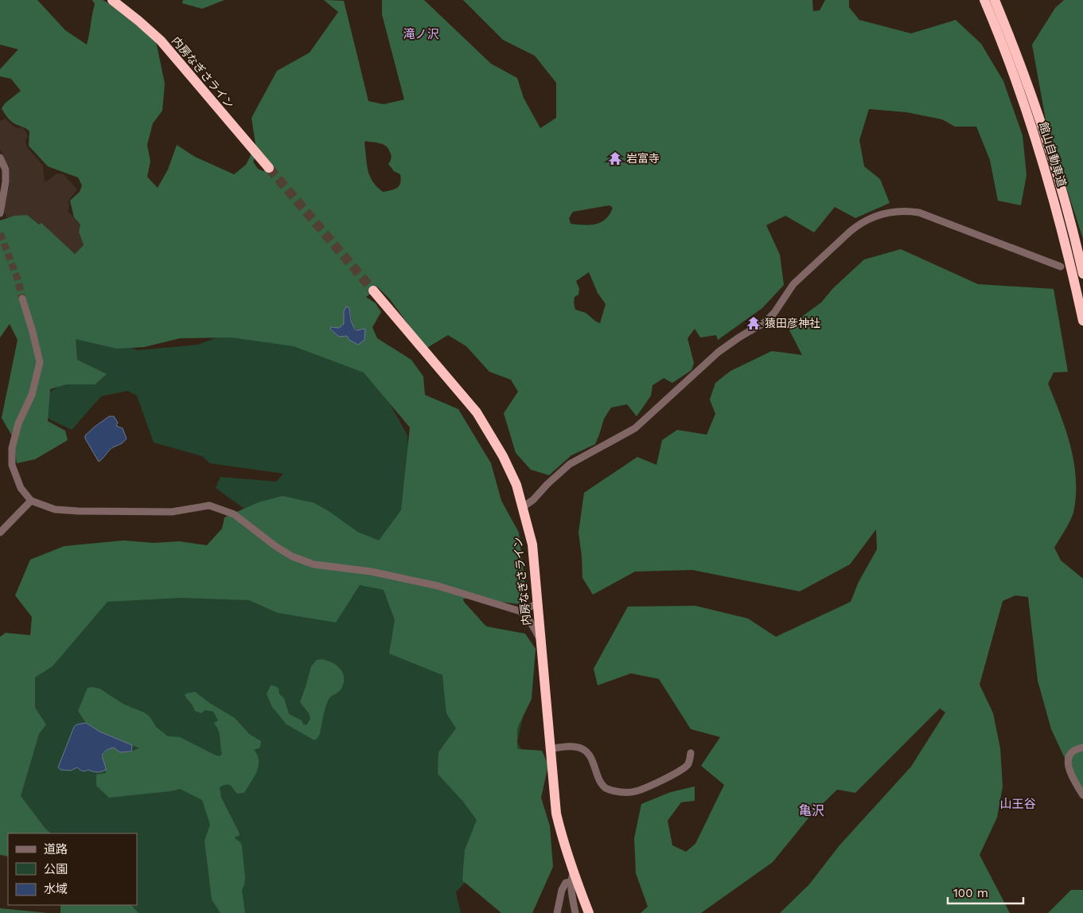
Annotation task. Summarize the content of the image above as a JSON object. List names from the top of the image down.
{
  "streets": {
    "highway": ["内房なぎさライン", "館山自動車道"]
  },
  "districts": ["滝ノ沢", "山王谷", "亀沢"],
  "places": {
    "temple": ["岩富寺", "猿田彦神社"]
  },
  "legend": ["道路", "公園", "水域"],
  "scale_bar": "100 m"
}
